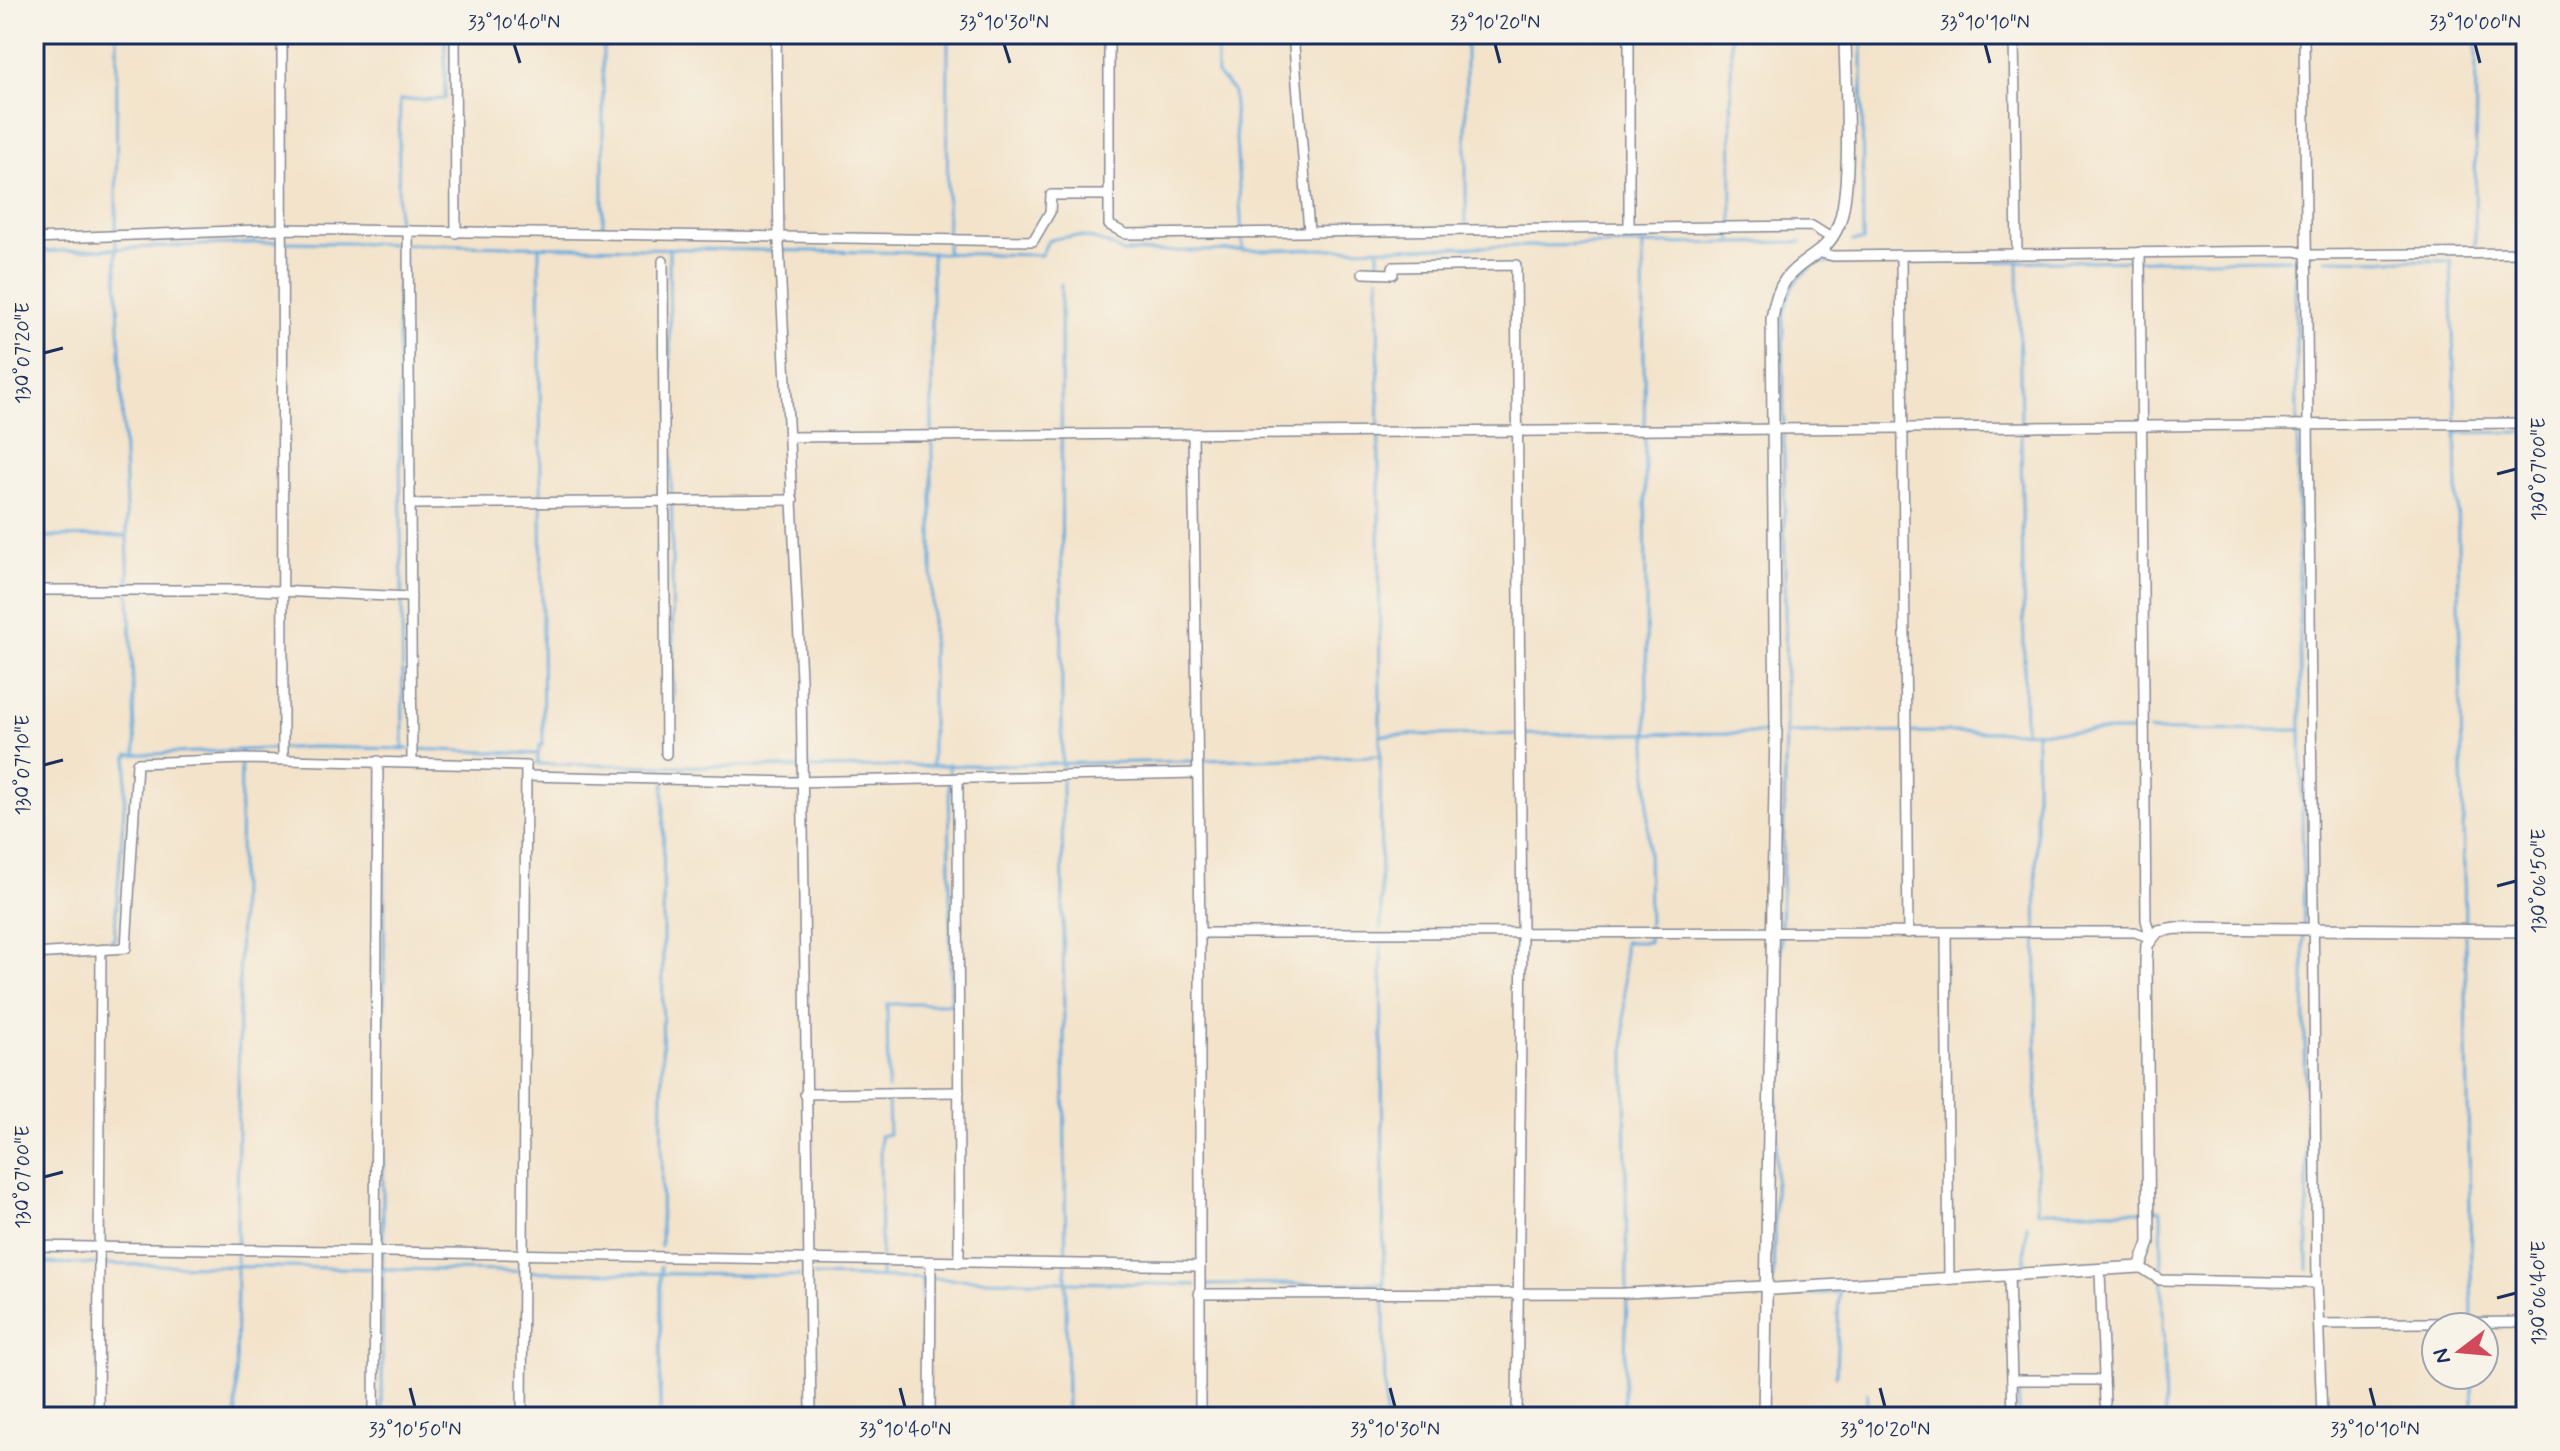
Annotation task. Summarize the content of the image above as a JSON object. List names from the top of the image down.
{
  "north": "left",
  "coordinates": [
    "33°10'40\"N",
    "33°10'30\"N",
    "33°10'20\"N",
    "33°10'10\"N",
    "33°10'00\"N",
    "130°07'20\"E",
    "130°07'00\"E",
    "130°07'10\"E",
    "130°06'50\"E",
    "130°06'40\"E",
    "33°10'50\"N"
  ]
}
